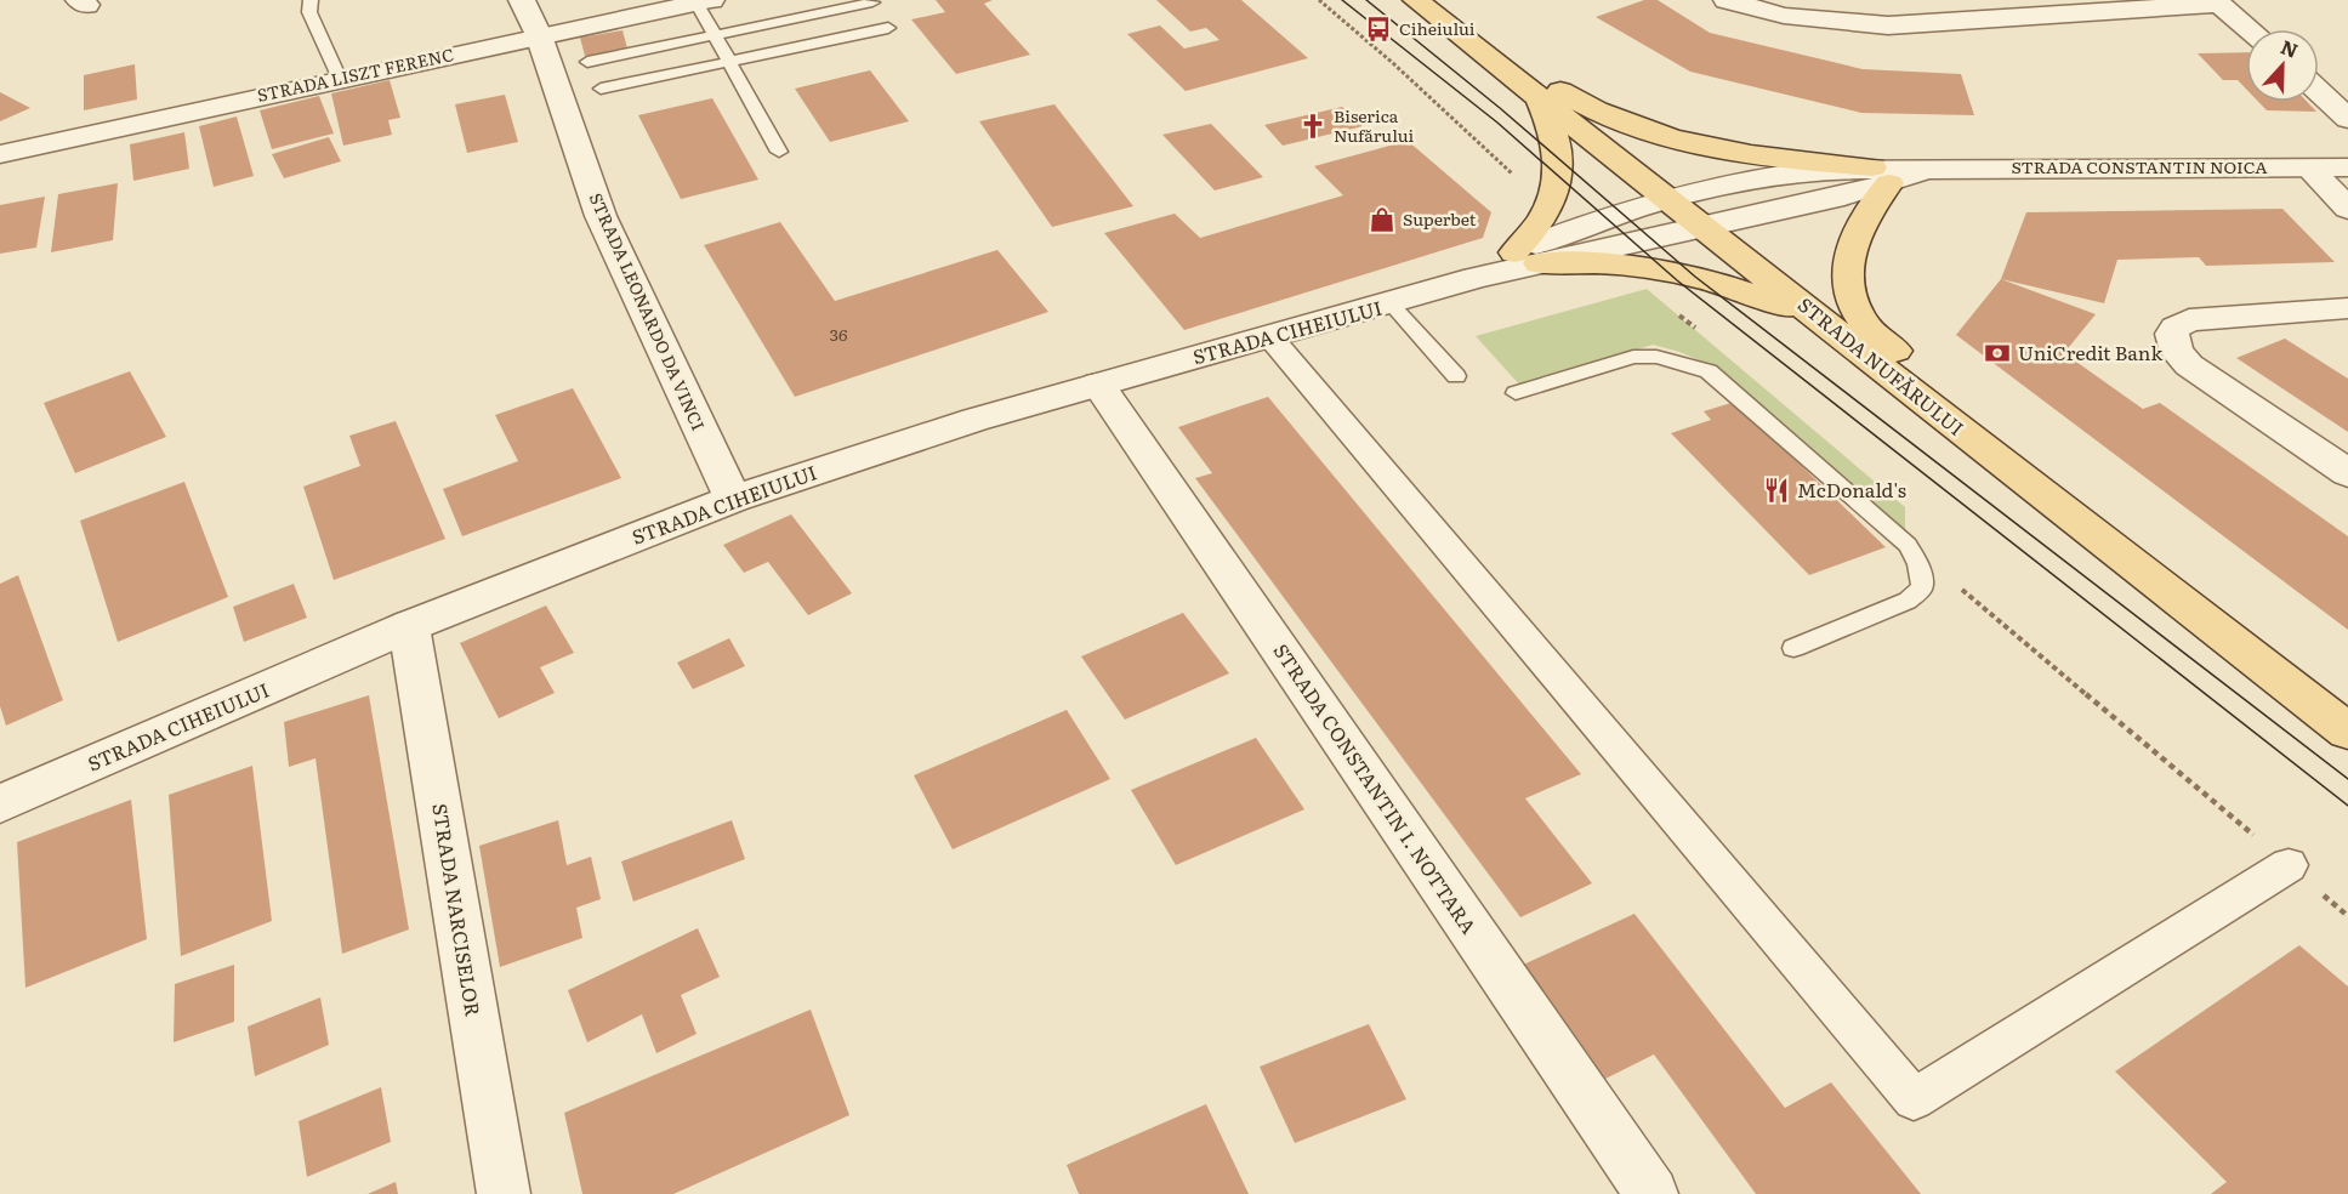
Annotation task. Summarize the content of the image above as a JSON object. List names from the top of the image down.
{
  "streets": {
    "main road": ["STRADA NUFĂRULUI"],
    "street": [
      "STRADA LISZT FERENC",
      "STRADA CONSTANTIN NOICA",
      "STRADA LEONARDO DA VINCI",
      "STRADA CIHEIULUI",
      "STRADA CONSTANTIN I. NOTTARA",
      "STRADA NARCISELOR"
    ]
  },
  "crossings": [
    ["STRADA LISZT FERENC", "STRADA LEONARDO DA VINCI"],
    ["STRADA CONSTANTIN NOICA", "STRADA CIHEIULUI"],
    ["STRADA CONSTANTIN NOICA", "STRADA NUFĂRULUI"],
    ["STRADA LEONARDO DA VINCI", "STRADA CIHEIULUI"],
    ["STRADA CIHEIULUI", "STRADA NUFĂRULUI"],
    ["STRADA CIHEIULUI", "STRADA CONSTANTIN I. NOTTARA"],
    ["STRADA CIHEIULUI", "STRADA NARCISELOR"]
  ],
  "places": {
    "bus stop": ["Ciheiului"],
    "church": ["Biserica Nufărului"],
    "shop": ["Superbet"],
    "bank": ["UniCredit Bank"],
    "restaurant": ["McDonald's"]
  },
  "house_numbers": ["36"],
  "north": "top"
}
